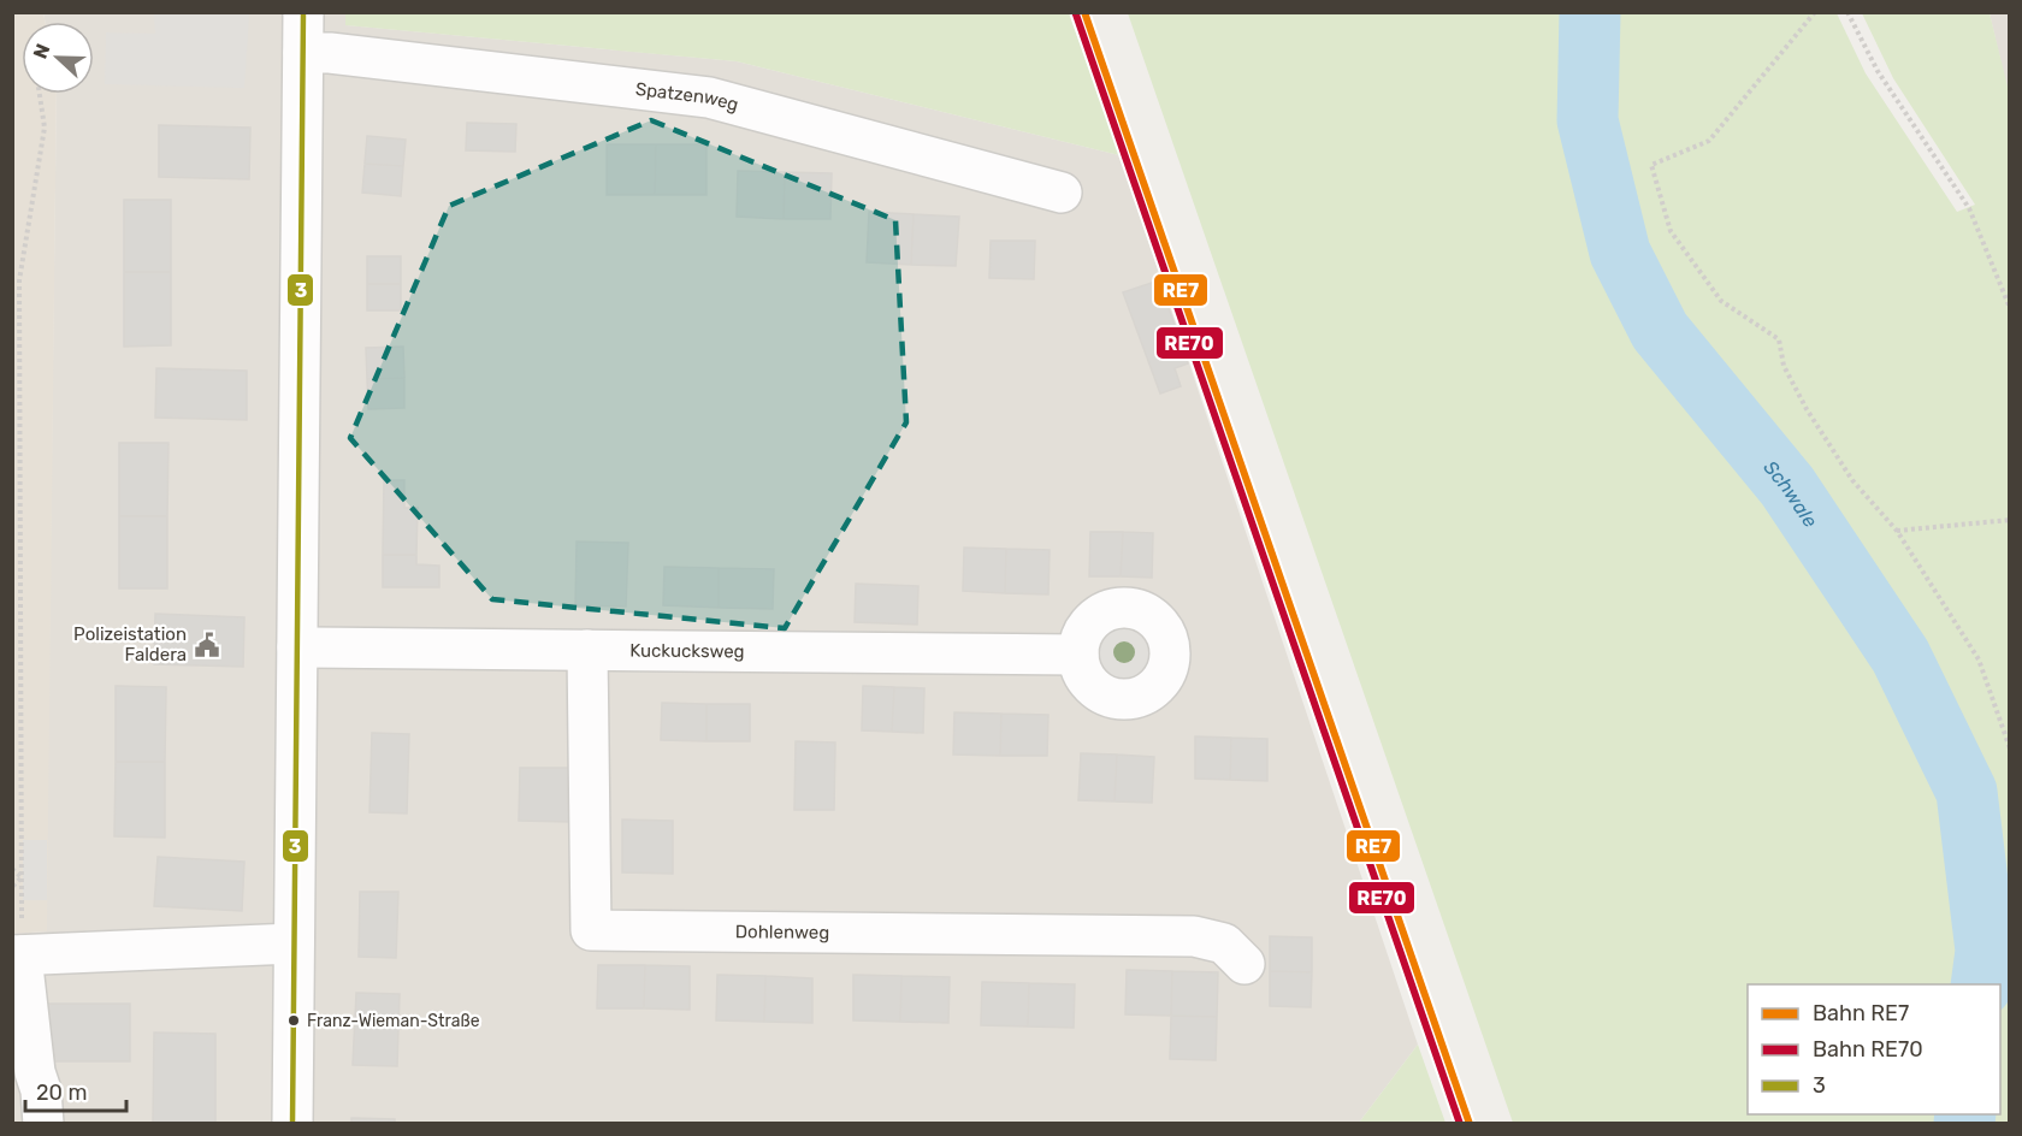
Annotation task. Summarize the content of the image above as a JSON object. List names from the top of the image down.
{
  "streets": {
    "street": ["Spatzenweg", "Kuckucksweg", "Dohlenweg"]
  },
  "crossings": [
    ["Kuckucksweg", "Dohlenweg"]
  ],
  "water": ["Schwale"],
  "places": {
    "public building": ["Polizeistation Faldera"],
    "other": ["Franz-Wieman-Straße"]
  },
  "lines": ["rail line RE7", "transit line 3", "rail line RE70"],
  "legend": ["Bahn RE7", "Bahn RE70", "3"],
  "scale_bar": "20 m",
  "north": "left"
}
